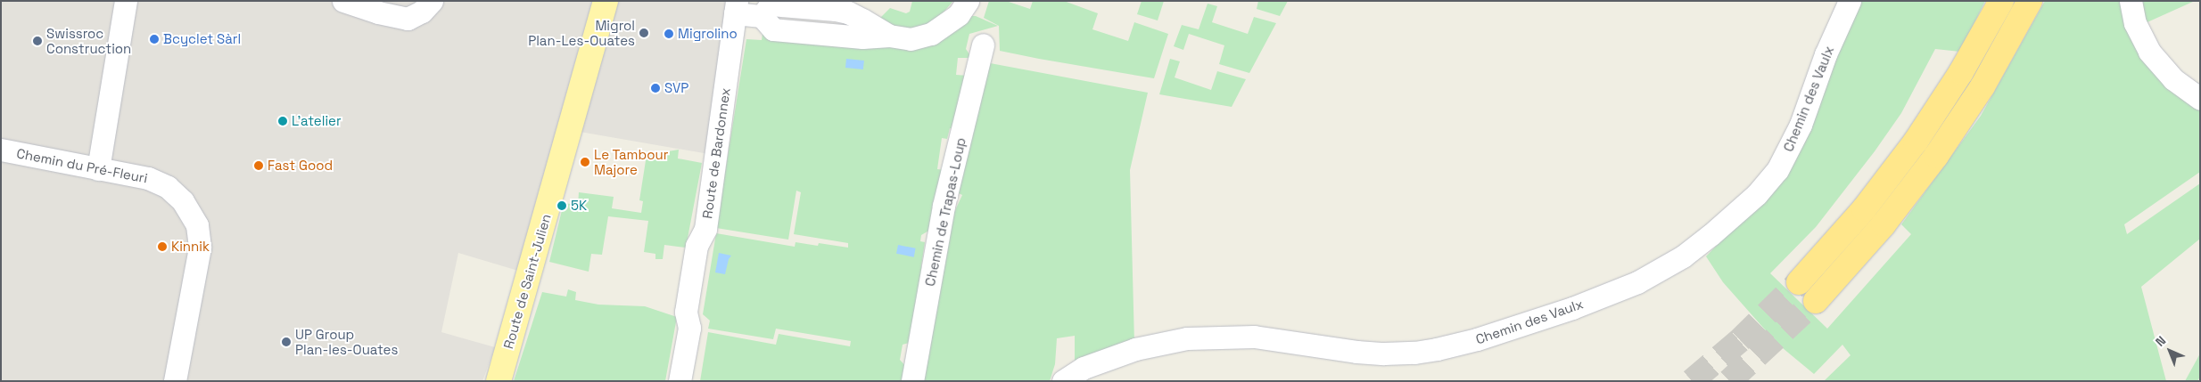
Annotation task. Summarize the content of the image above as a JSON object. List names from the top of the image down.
{
  "streets": {
    "main road": ["Route de Saint-Julien"],
    "street": [
      "Chemin des Vaulx",
      "Route de Bardonnex",
      "Chemin du Pré-Fleuri",
      "Chemin de Trapas-Loup"
    ]
  },
  "places": [
    "Migrol Plan-Les-Ouates",
    "Migrolino",
    "Bcyclet Sàrl",
    "Swissroc Construction",
    "SVP",
    "L'atelier",
    "Le Tambour Majore",
    "Fast Good",
    "5K",
    "Kinnik",
    "UP Group Plan-les-Ouates"
  ],
  "north": "top left"
}
